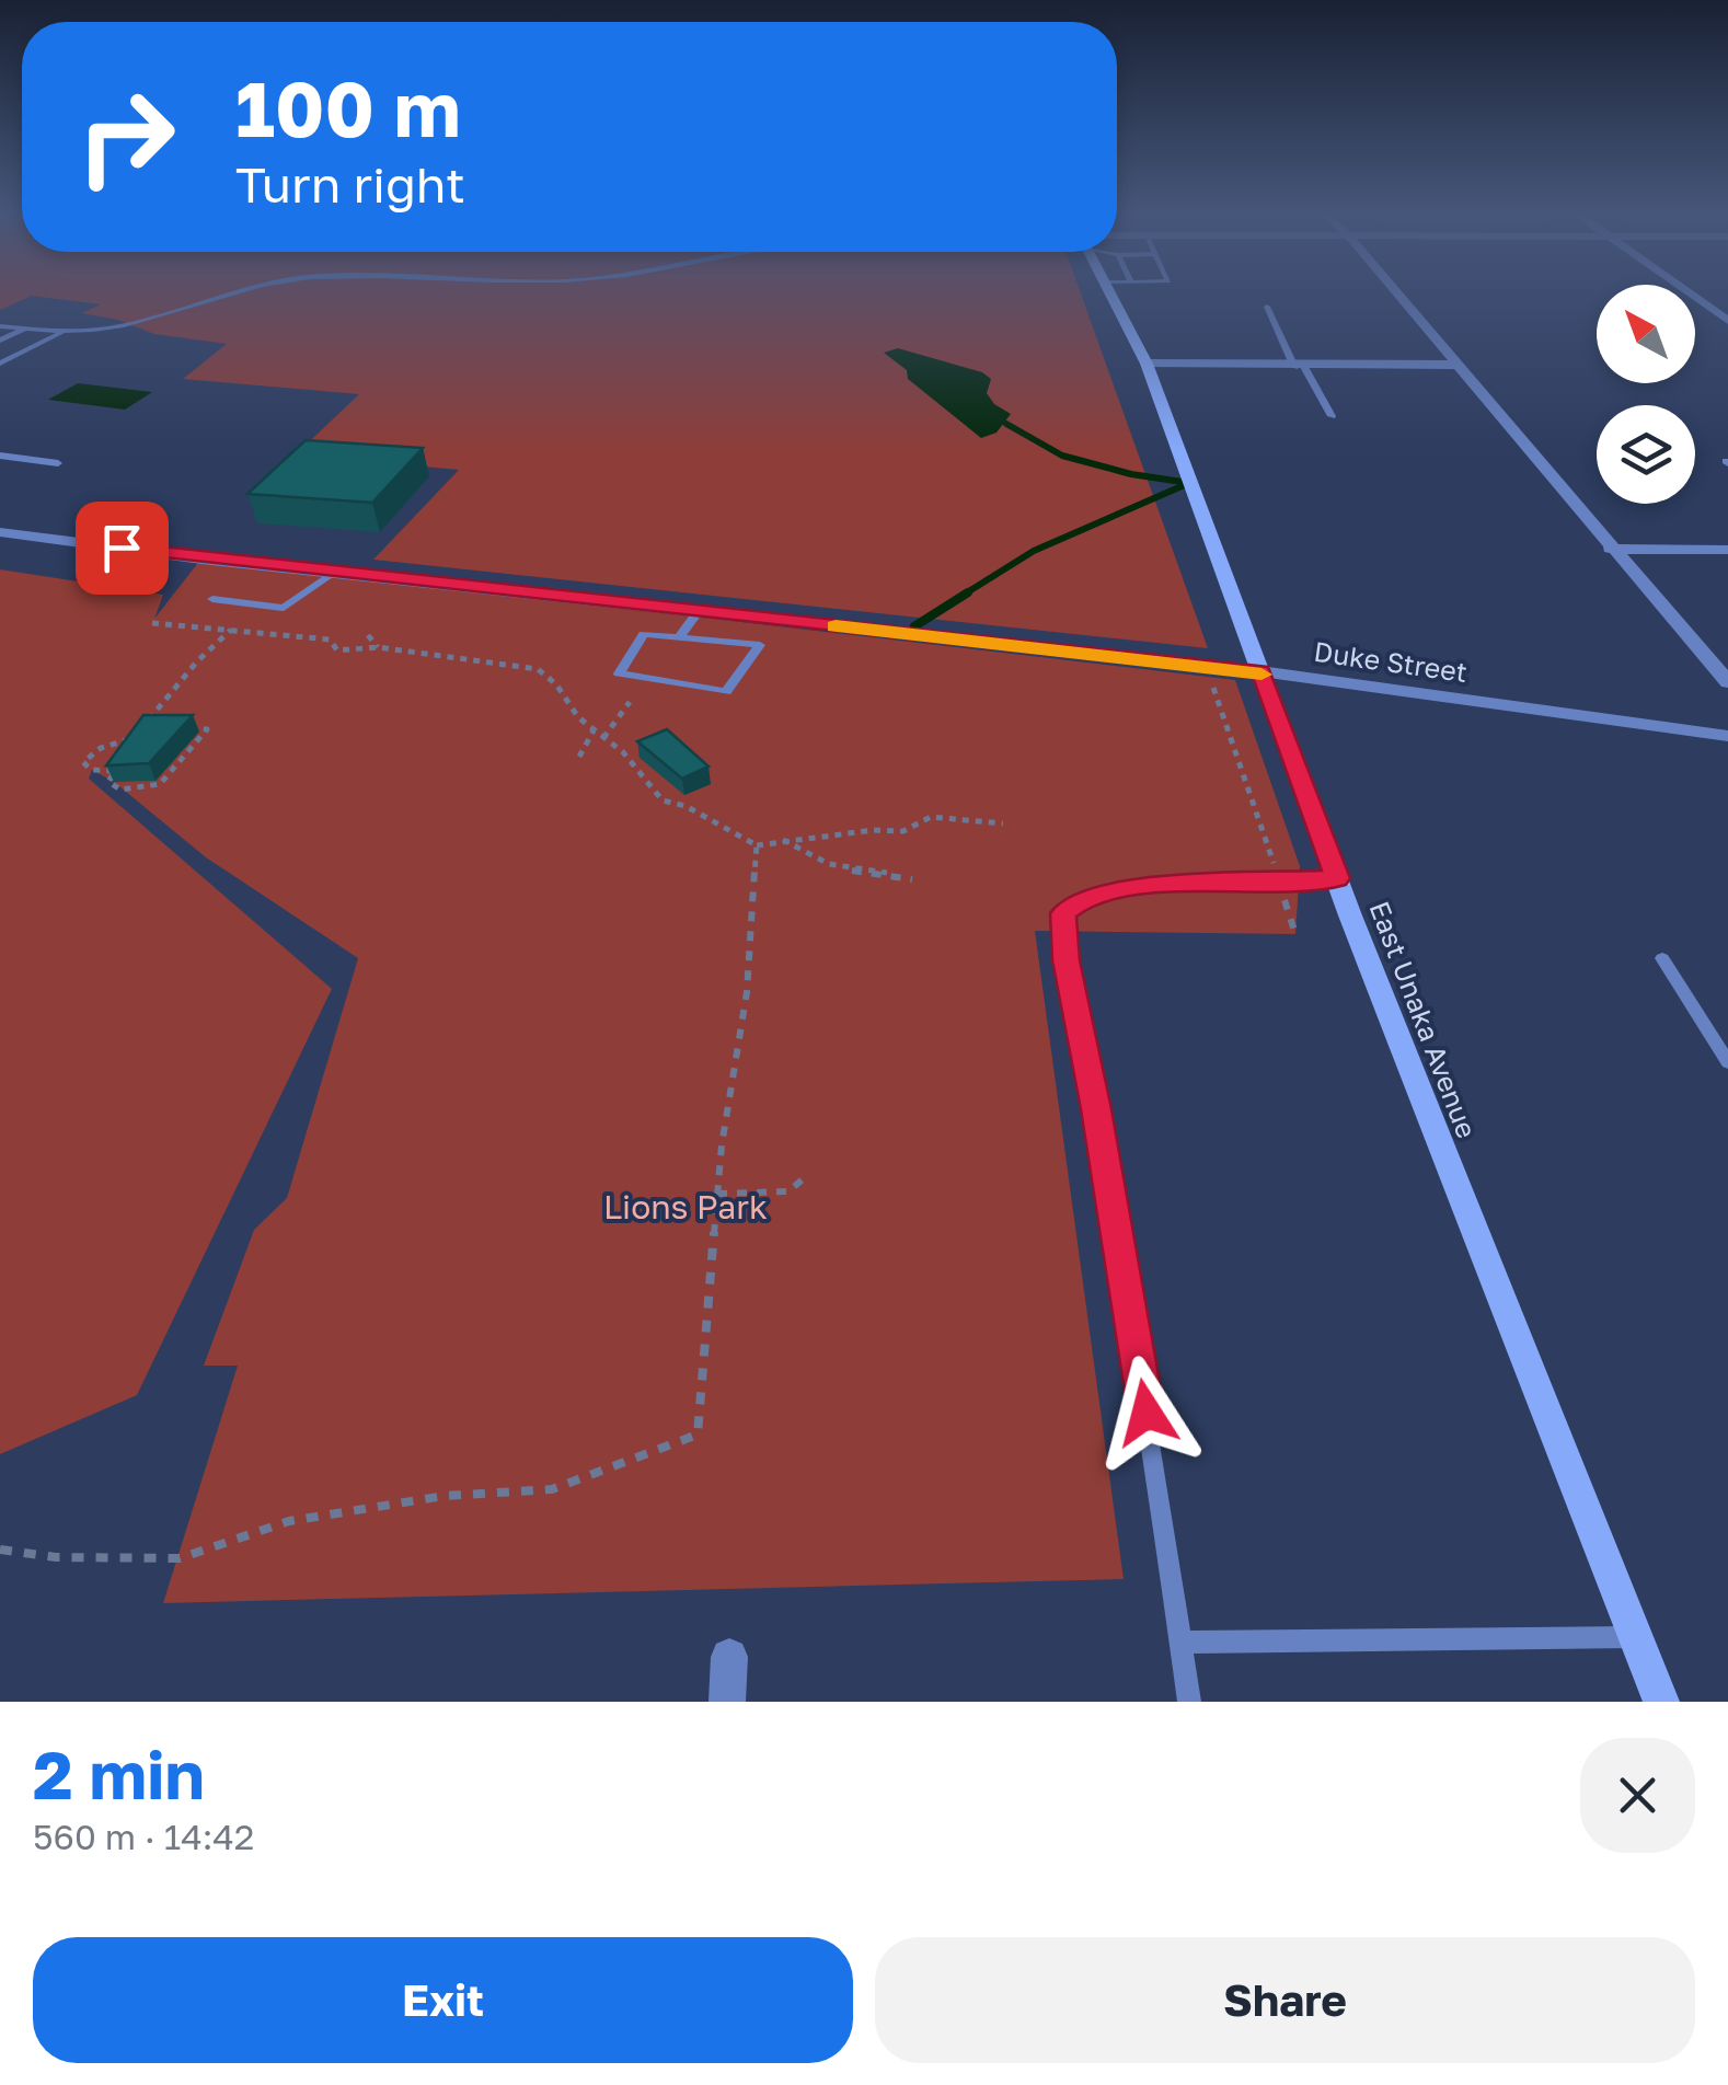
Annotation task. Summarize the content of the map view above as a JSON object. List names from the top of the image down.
{
  "streets": {
    "main road": ["East Unaka Avenue"],
    "street": ["Duke Street"]
  },
  "crossings": [
    ["Duke Street", "East Unaka Avenue"]
  ],
  "parks": ["Lions Park"],
  "north": "top left",
  "page": {
    "turn": ["100 m", "Turn right"],
    "heading": ["2 min", "560 m · 14:42"],
    "buttons": ["Exit", "Share"]
  }
}
